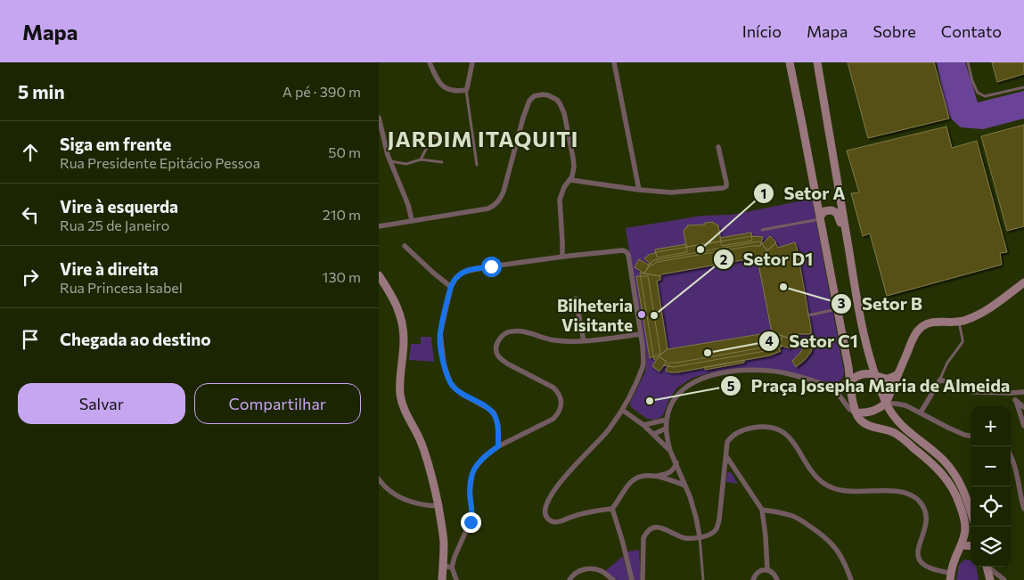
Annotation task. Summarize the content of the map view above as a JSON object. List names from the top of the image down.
{
  "districts": ["JARDIM ITAQUITI"],
  "places": [
    "Setor A",
    "Setor B",
    "Bilheteria Visitante",
    "Setor D1",
    "Setor C1",
    "Praça Josepha Maria de Almeida"
  ],
  "page": {
    "header": "Mapa",
    "nav": [
      "Início",
      "Mapa",
      "Sobre",
      "Contato"
    ],
    "heading": ["5 min", "A pé · 390 m"],
    "list": [
      ["Siga em frente", "Rua Presidente Epitácio Pessoa", "50 m"],
      ["Vire à esquerda", "Rua 25 de Janeiro", "210 m"],
      ["Vire à direita", "Rua Princesa Isabel", "130 m"],
      "Chegada ao destino"
    ],
    "buttons": ["Salvar", "Compartilhar"],
    "map_buttons": ["+", "−"]
  }
}
